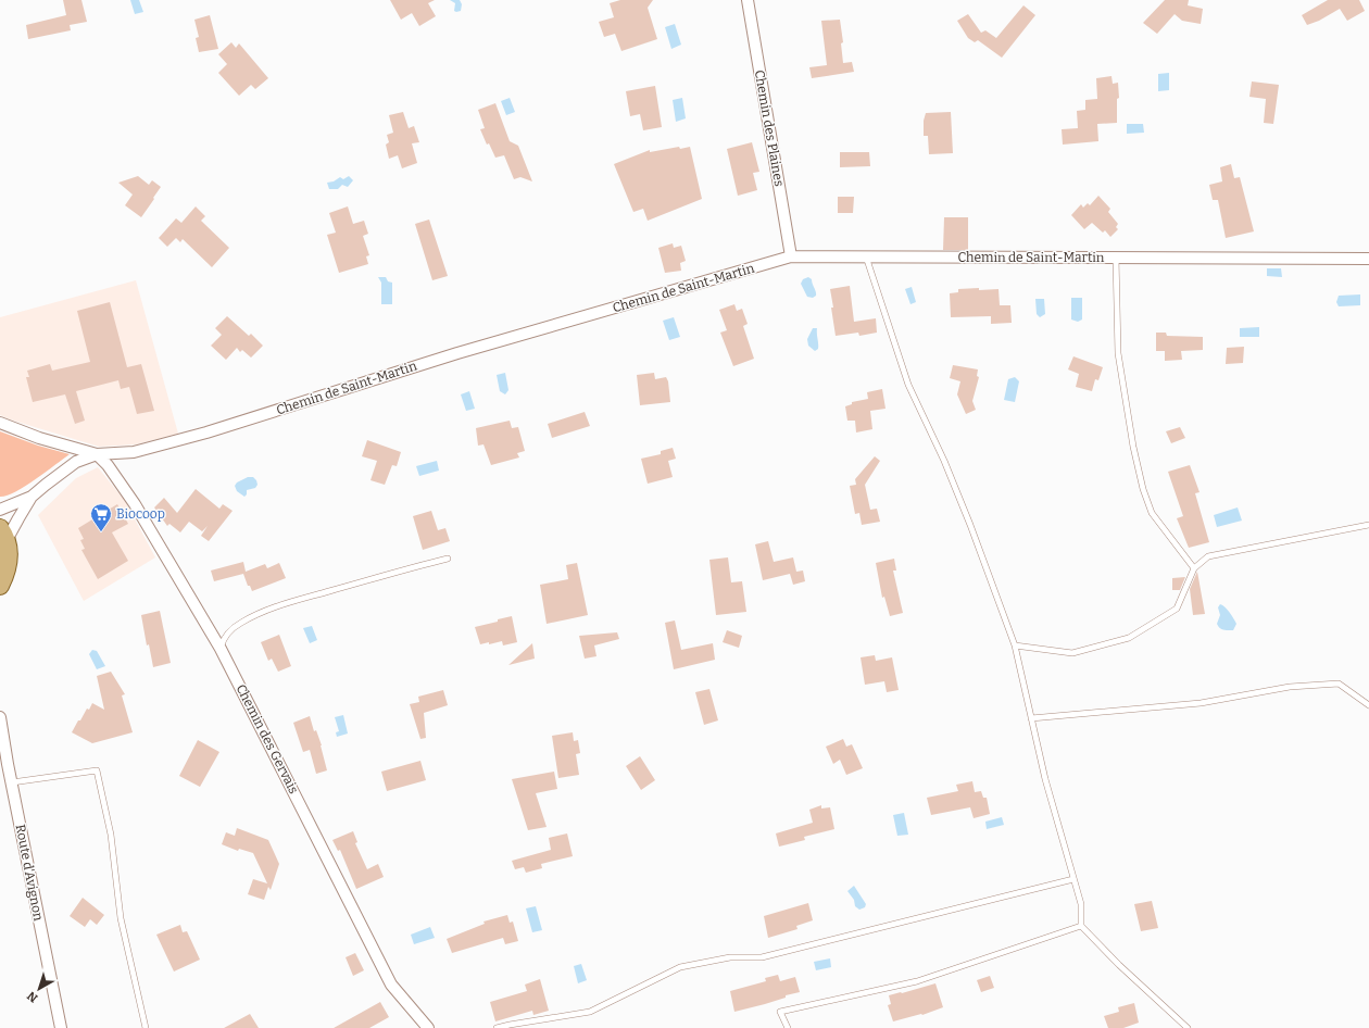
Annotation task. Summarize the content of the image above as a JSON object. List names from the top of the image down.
{
  "streets": {
    "street": [
      "Chemin des Plaines",
      "Chemin de Saint-Martin",
      "Chemin des Gervais",
      "Route d'Avignon"
    ]
  },
  "crossings": [
    ["Chemin des Plaines", "Chemin de Saint-Martin"],
    ["Chemin de Saint-Martin", "Chemin des Gervais"]
  ],
  "places": {
    "supermarket": ["Biocoop"]
  },
  "north": "bottom left"
}
